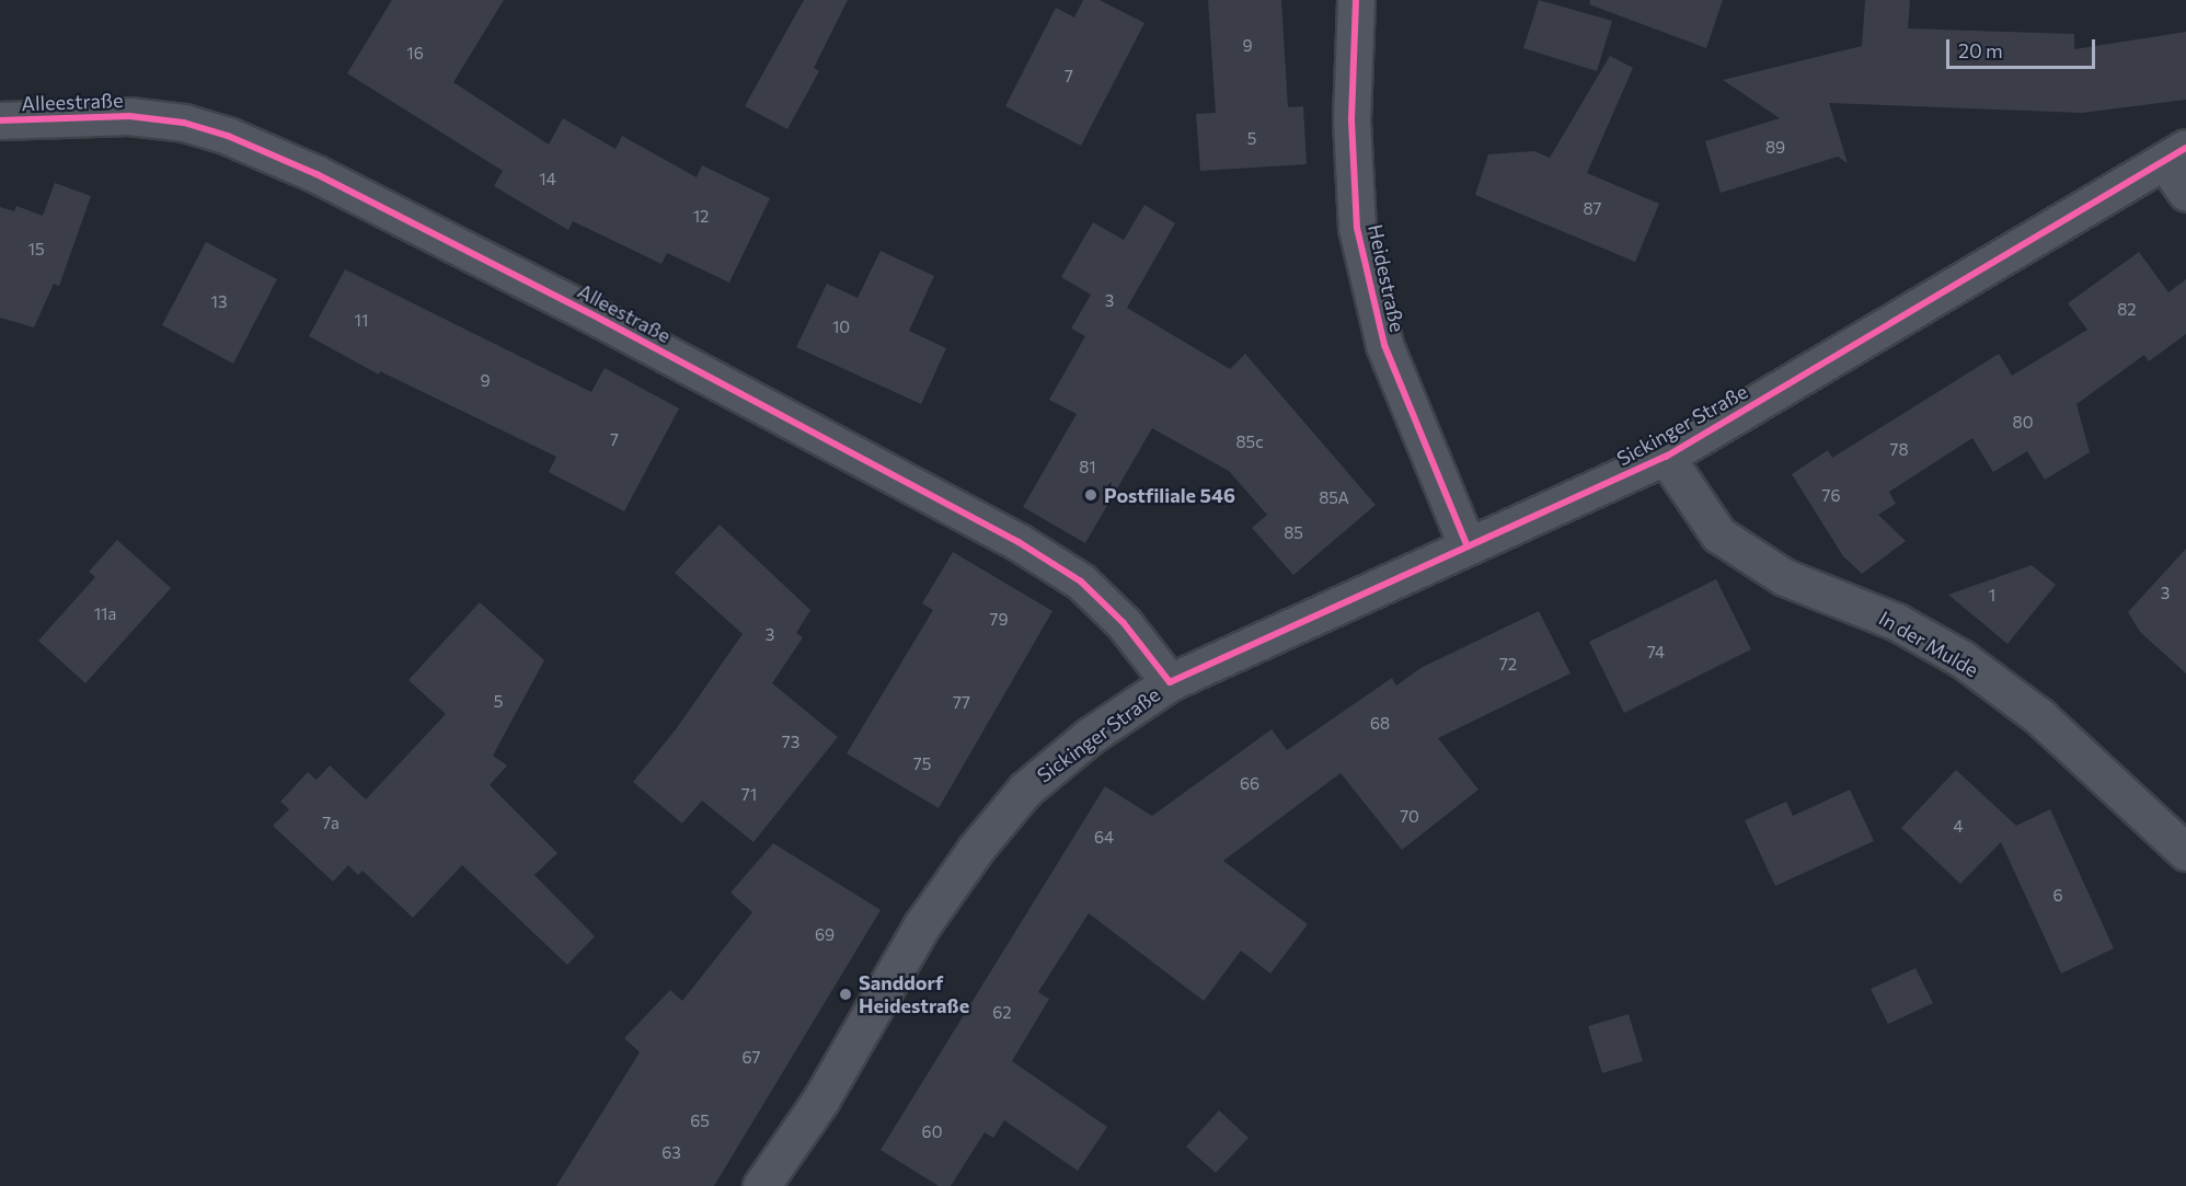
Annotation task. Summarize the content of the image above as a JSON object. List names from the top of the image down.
{
  "streets": {
    "street": [
      "Alleestraße",
      "Heidestraße",
      "Sickinger Straße",
      "In der Mulde"
    ]
  },
  "crossings": [
    ["Alleestraße", "Sickinger Straße"],
    ["Heidestraße", "Sickinger Straße"],
    ["Sickinger Straße", "In der Mulde"]
  ],
  "places": ["Postfiliale 546", "Sanddorf Heidestraße"],
  "house_numbers": [
    "9",
    "16",
    "7",
    "5",
    "89",
    "14",
    "87",
    "12",
    "15",
    "3",
    "13",
    "82",
    "11",
    "10",
    "9",
    "80",
    "7",
    "85c",
    "78",
    "81",
    "76",
    "85A",
    "85",
    "3",
    "1",
    "11a",
    "79",
    "3",
    "74",
    "72",
    "5",
    "77",
    "68",
    "73",
    "75",
    "66",
    "71",
    "70",
    "7a",
    "4",
    "64",
    "6",
    "69",
    "62",
    "67",
    "65",
    "60",
    "63"
  ],
  "scale_bar": "20 m"
}
